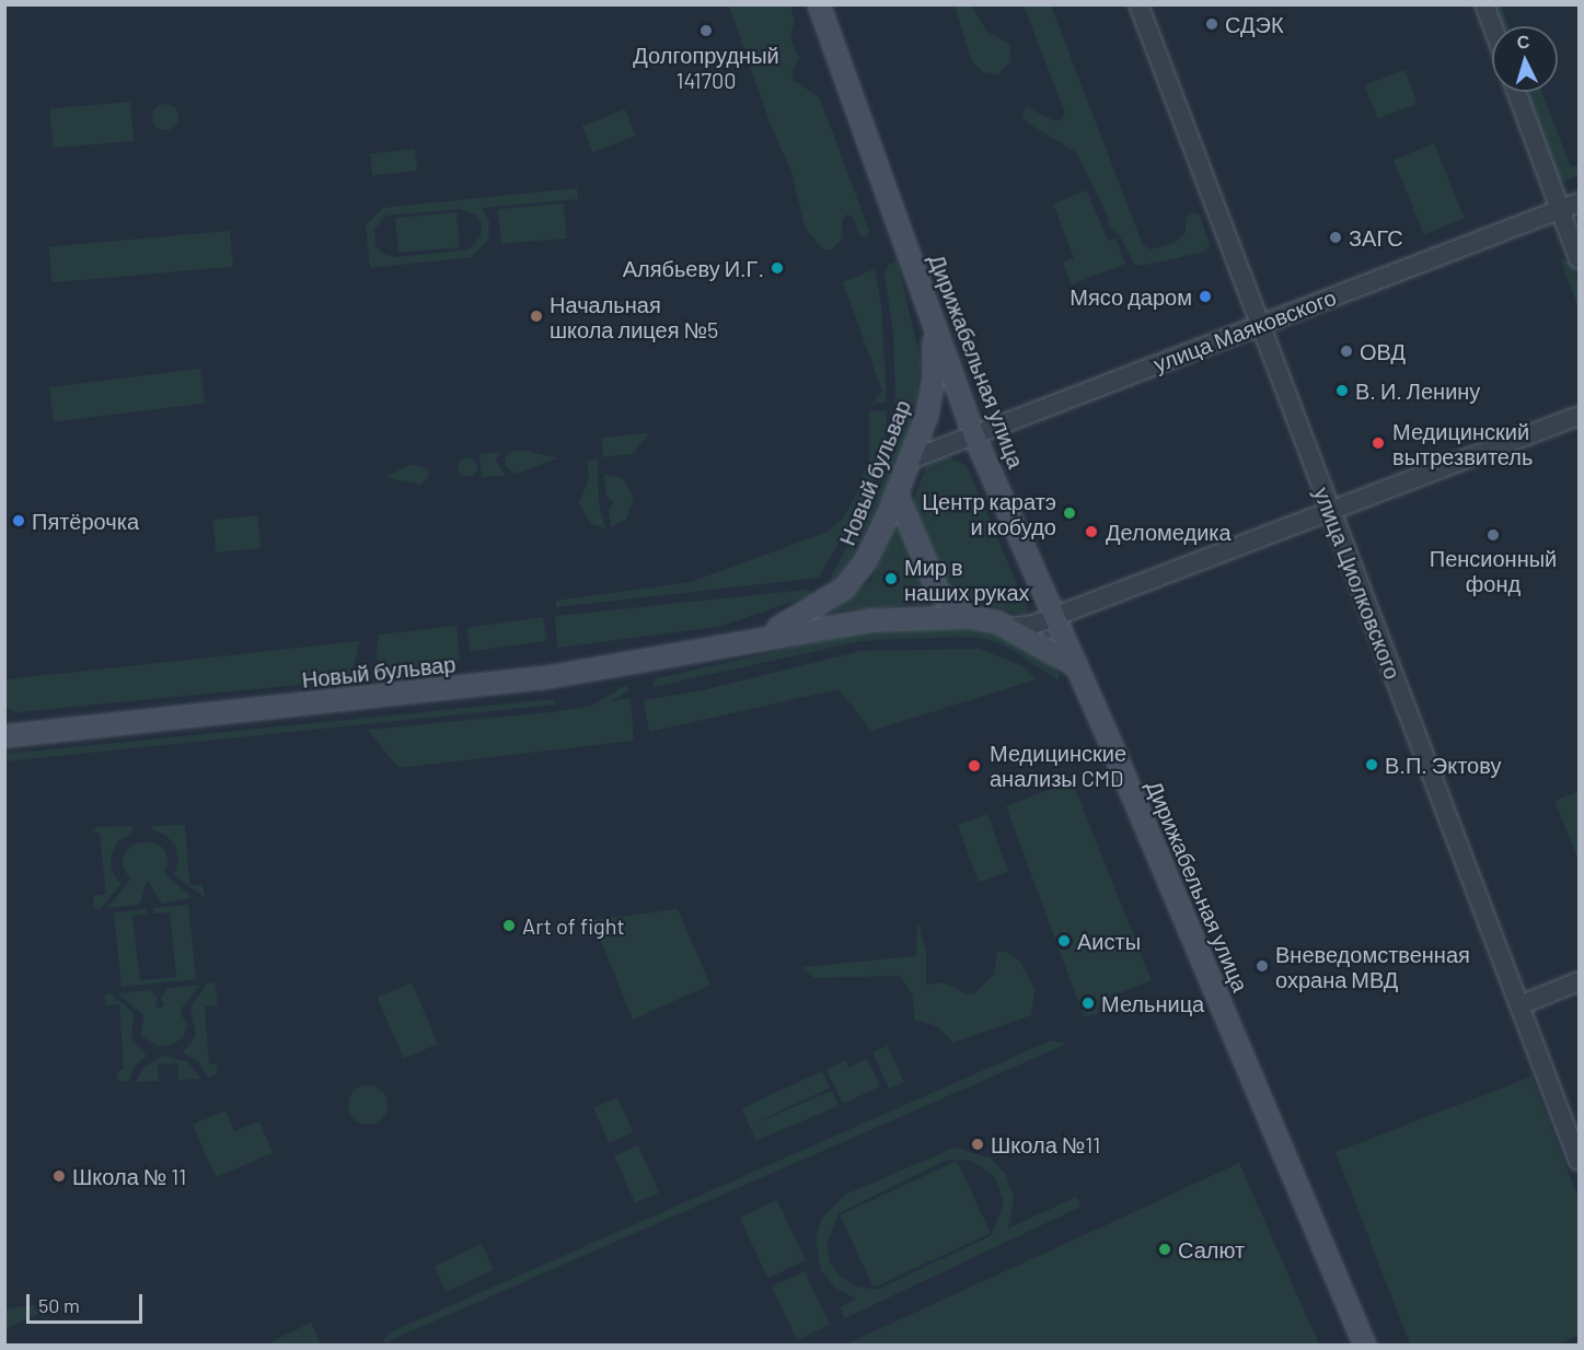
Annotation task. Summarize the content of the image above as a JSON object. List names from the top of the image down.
{
  "streets": {
    "main road": ["Дирижабельная улица", "Новый бульвар"],
    "street": ["улица Маяковского", "улица Циолковского"]
  },
  "crossings": [
    ["улица Маяковского", "Дирижабельная улица"],
    ["улица Маяковского", "Новый бульвар"],
    ["улица Маяковского", "улица Циолковского"],
    ["Дирижабельная улица", "Новый бульвар"]
  ],
  "places": [
    "СДЭК",
    "Долгопрудный 141700",
    "ЗАГС",
    "Алябьеву И.Г.",
    "Мясо даром",
    "Начальная школа лицея №5",
    "ОВД",
    "В. И. Ленину",
    "Медицинский вытрезвитель",
    "Центр каратэ и кобудо",
    "Пятёрочка",
    "Деломедика",
    "Пенсионный фонд",
    "Мир в наших руках",
    "В.П. Эктову",
    "Медицинские анализы CMD",
    "Art of fight",
    "Аисты",
    "Вневедомственная охрана МВД",
    "Мельница",
    "Школа №11",
    "Школа № 11",
    "Салют"
  ],
  "scale_bar": "50 m",
  "north": "top"
}
